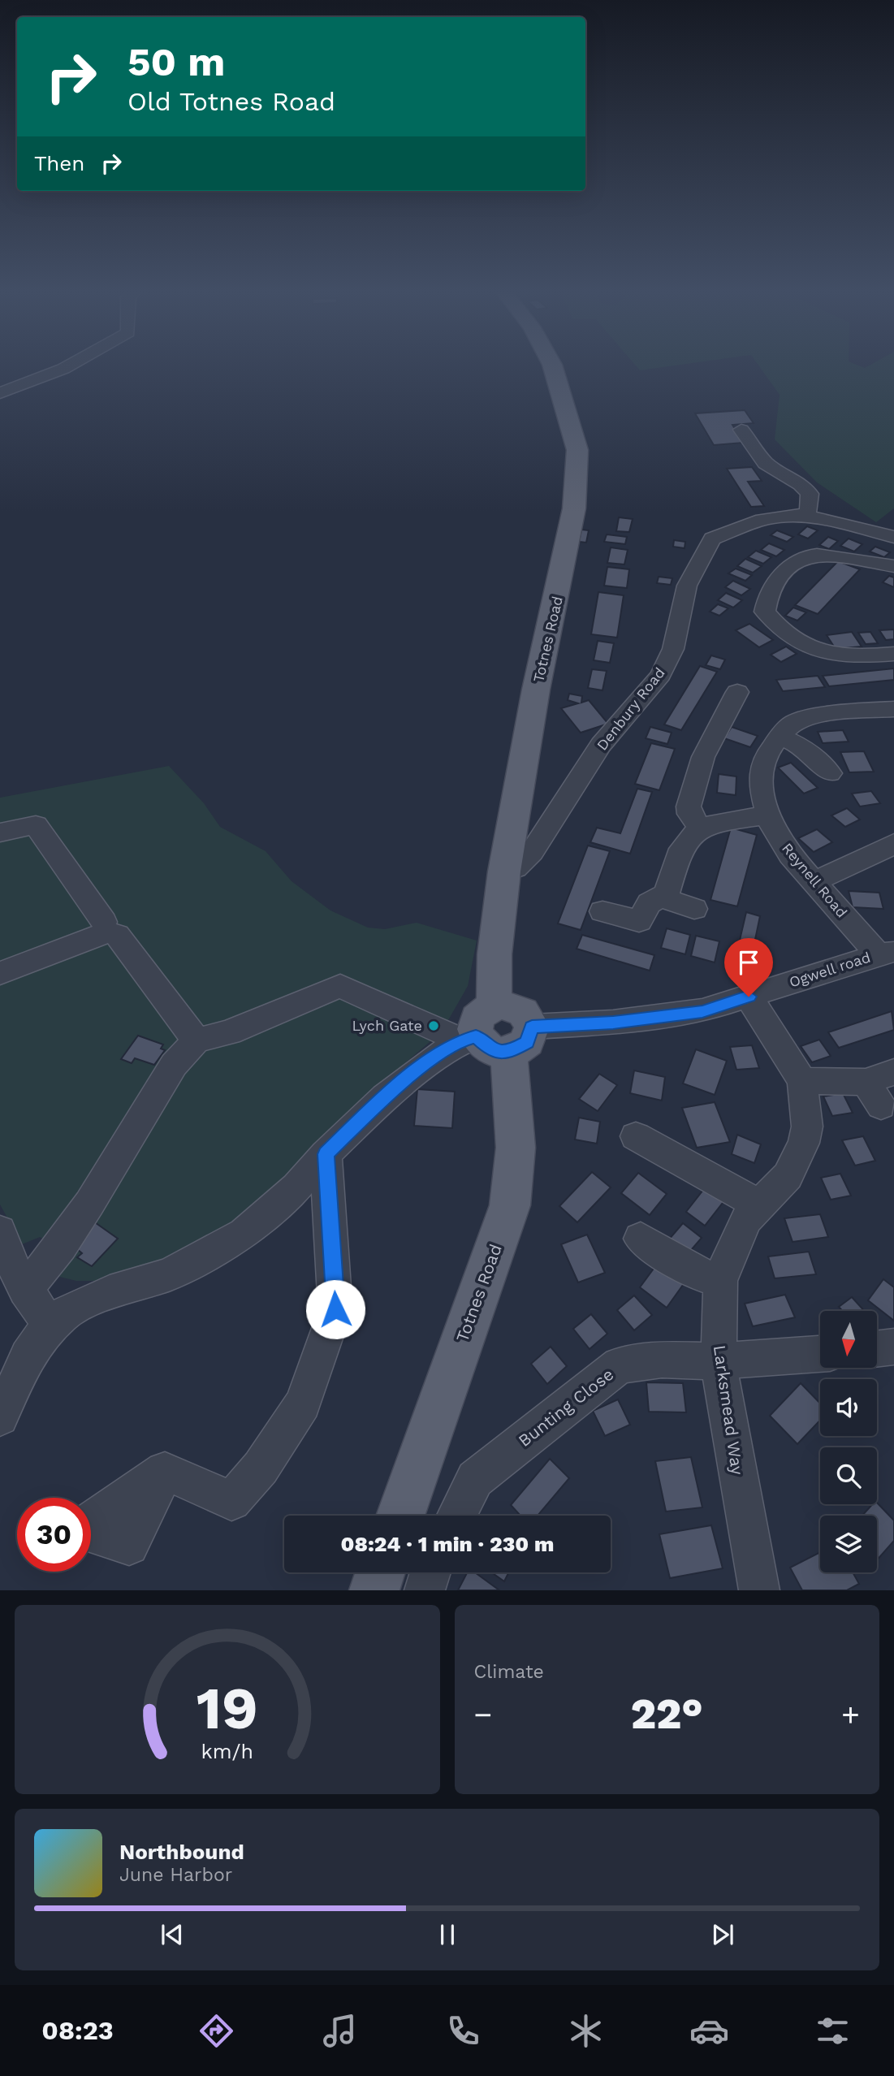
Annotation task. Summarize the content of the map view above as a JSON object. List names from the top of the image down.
{
  "streets": {
    "main road": ["Totnes Road"],
    "street": [
      "Denbury Road",
      "Reynell Road",
      "Ogwell road",
      "Bunting Close",
      "Larksmead Way"
    ]
  },
  "crossings": [
    ["Totnes Road", "Denbury Road"],
    ["Totnes Road", "Ogwell road"],
    ["Reynell Road", "Ogwell road"],
    ["Ogwell road", "Larksmead Way"],
    ["Bunting Close", "Larksmead Way"]
  ],
  "places": ["Lych Gate"],
  "north": "bottom",
  "page": {
    "turn": ["50 m", "Old Totnes Road"],
    "then": "Then",
    "limit": "30",
    "trip": "08:24 · 1 min · 230 m",
    "tile": "Climate",
    "heat": ["−", "22°", "+"],
    "song": ["Northbound", "June Harbor"],
    "tabs": "08:23",
    "gauge": ["19", "km/h"]
  }
}
